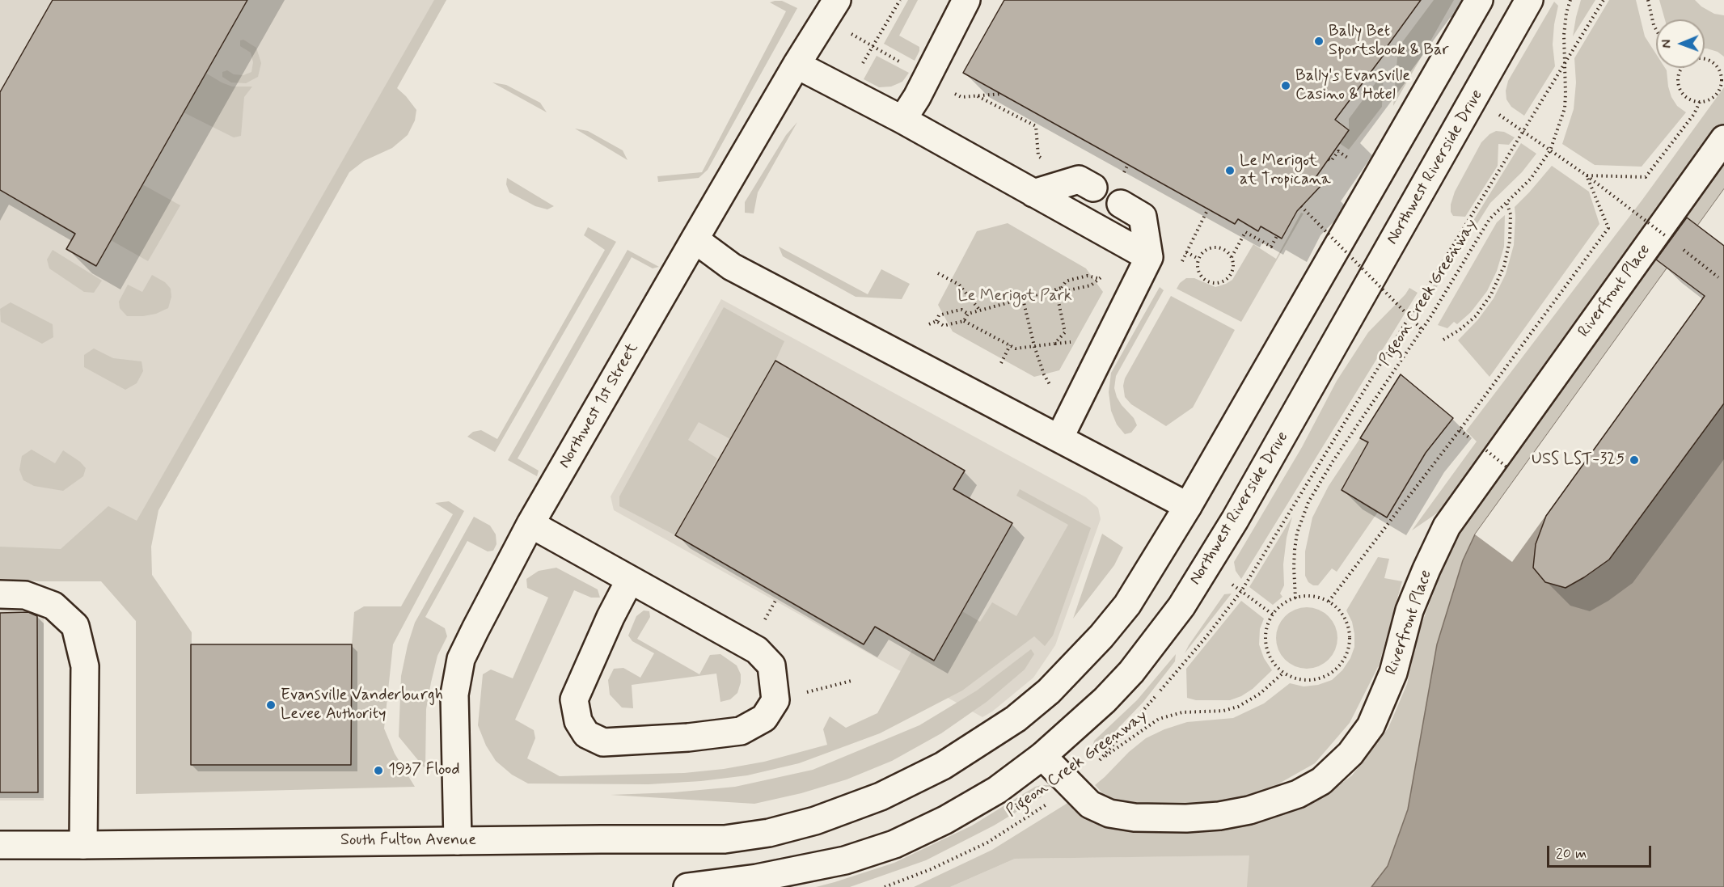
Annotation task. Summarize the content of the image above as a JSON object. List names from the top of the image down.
{
  "streets": {
    "main road": [
      "Northwest Riverside Drive",
      "Riverfront Place",
      "Northwest 1st Street",
      "South Fulton Avenue"
    ],
    "path": ["Pigeon Creek Greenway"]
  },
  "crossings": [
    ["Northwest Riverside Drive", "Riverfront Place"],
    ["Riverfront Place", "Pigeon Creek Greenway"],
    ["Northwest 1st Street", "South Fulton Avenue"]
  ],
  "parks": ["Le Merigot Park"],
  "places": [
    "Bally Bet Sportsbook & Bar",
    "Bally's Evansville Casino & Hotel",
    "Le Merigot at Tropicana",
    "USS LST-325",
    "Evansville Vanderburgh Levee Authority",
    "1937 Flood"
  ],
  "scale_bar": "20 m",
  "north": "left"
}
